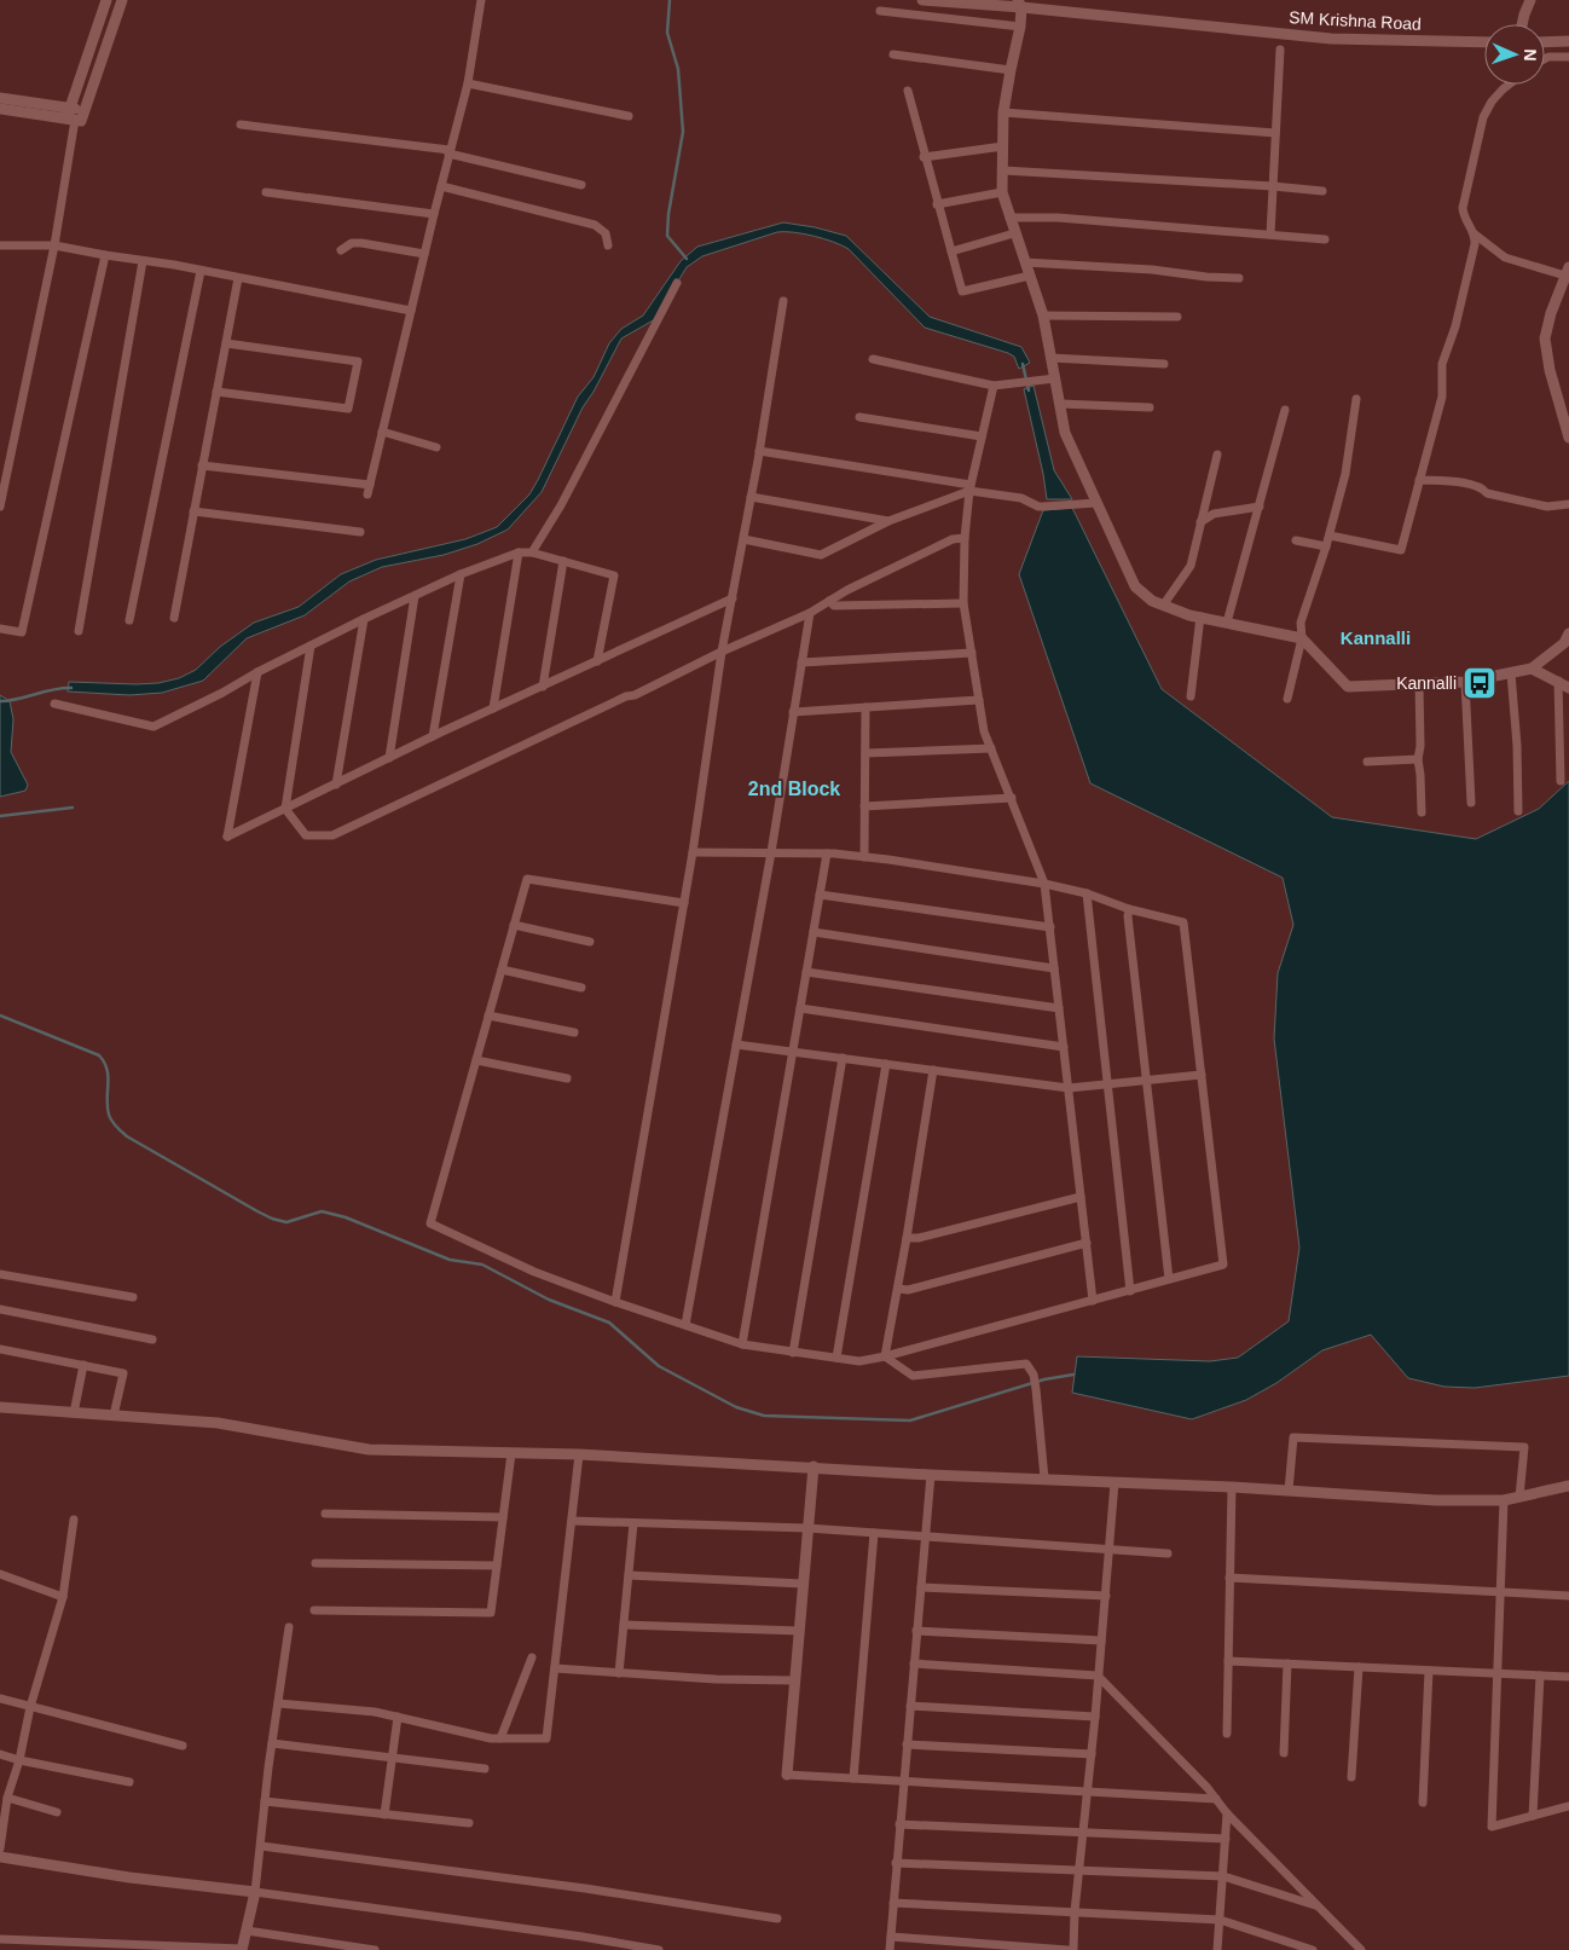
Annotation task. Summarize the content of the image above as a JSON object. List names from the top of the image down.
{
  "streets": {
    "street": ["SM Krishna Road"]
  },
  "districts": ["Kannalli", "2nd Block"],
  "places": {
    "bus stop": ["Kannalli"]
  },
  "north": "right"
}
